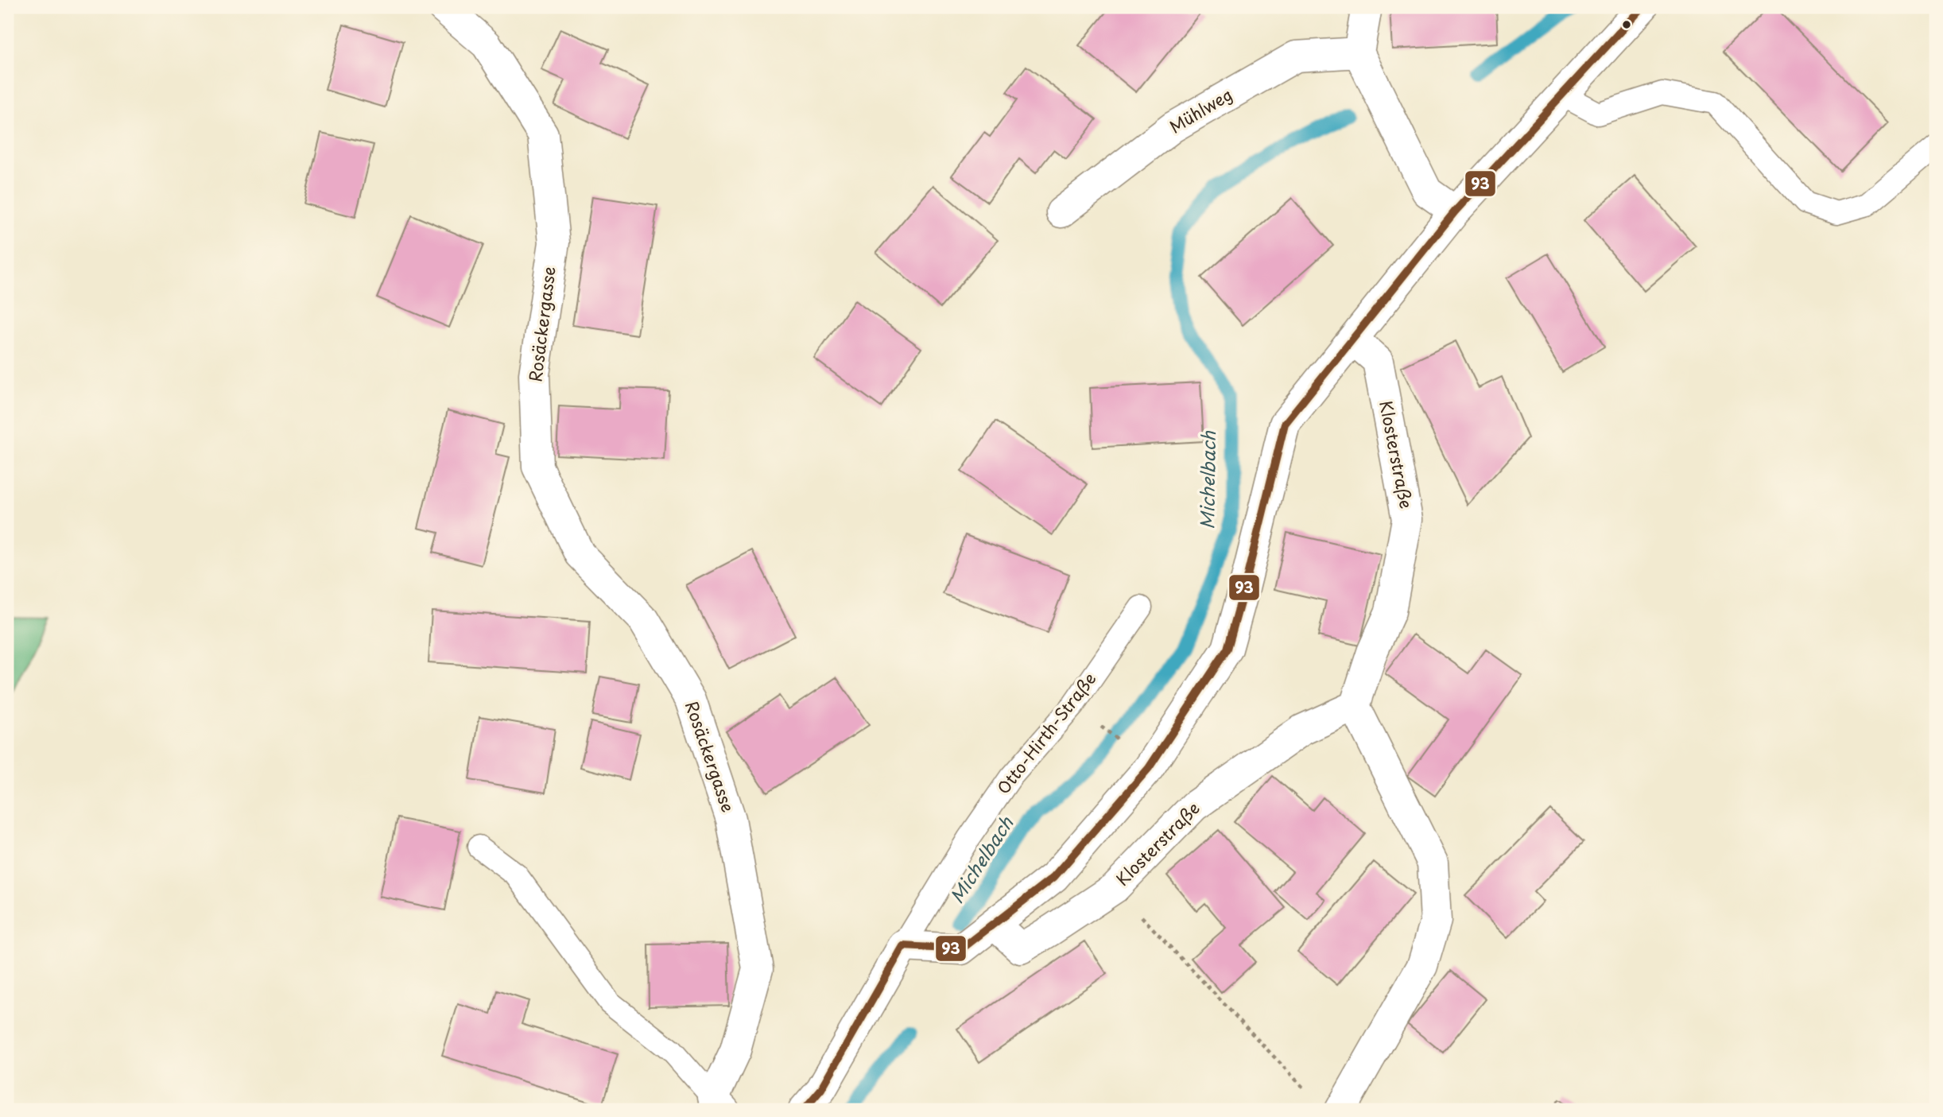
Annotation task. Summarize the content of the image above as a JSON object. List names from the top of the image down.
{
  "streets": {
    "street": [
      "Mühlweg",
      "Rosäckergasse",
      "Klosterstraße",
      "Otto-Hirth-Straße"
    ]
  },
  "water": ["Michelbach"],
  "lines": ["transit line 93"]
}
